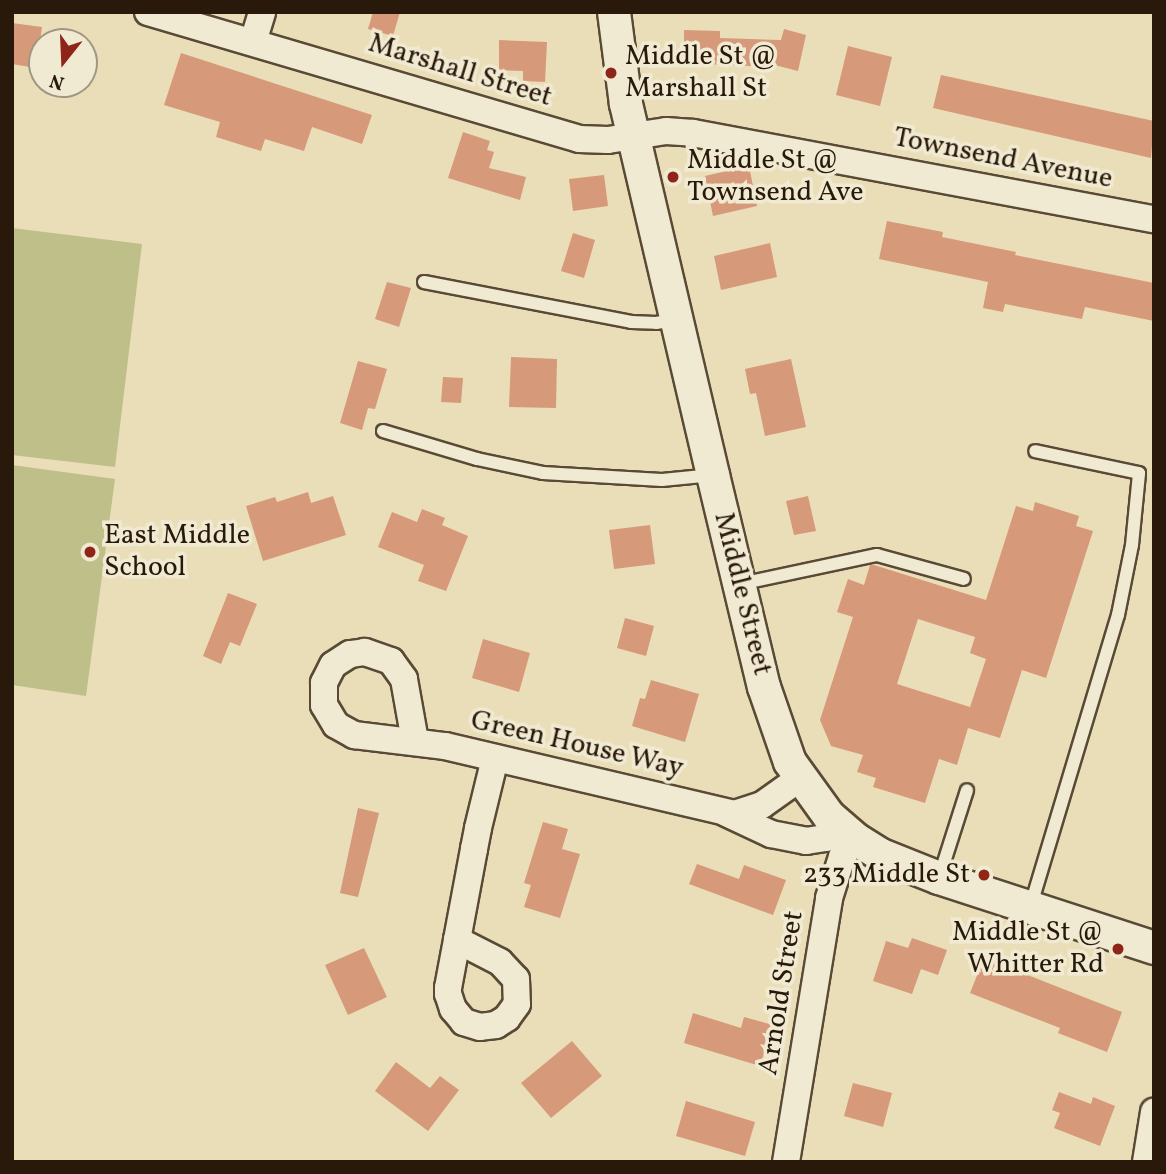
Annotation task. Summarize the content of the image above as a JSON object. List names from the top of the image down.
{
  "streets": {
    "street": [
      "Marshall Street",
      "Townsend Avenue",
      "Middle Street",
      "Green House Way",
      "Arnold Street"
    ]
  },
  "crossings": [
    ["Marshall Street", "Townsend Avenue"],
    ["Marshall Street", "Middle Street"],
    ["Townsend Avenue", "Middle Street"],
    ["Middle Street", "Arnold Street"]
  ],
  "places": [
    "Middle St @ Marshall St",
    "Middle St @ Townsend Ave",
    "East Middle School",
    "233 Middle St",
    "Middle St @ Whitter Rd"
  ],
  "north": "bottom"
}
